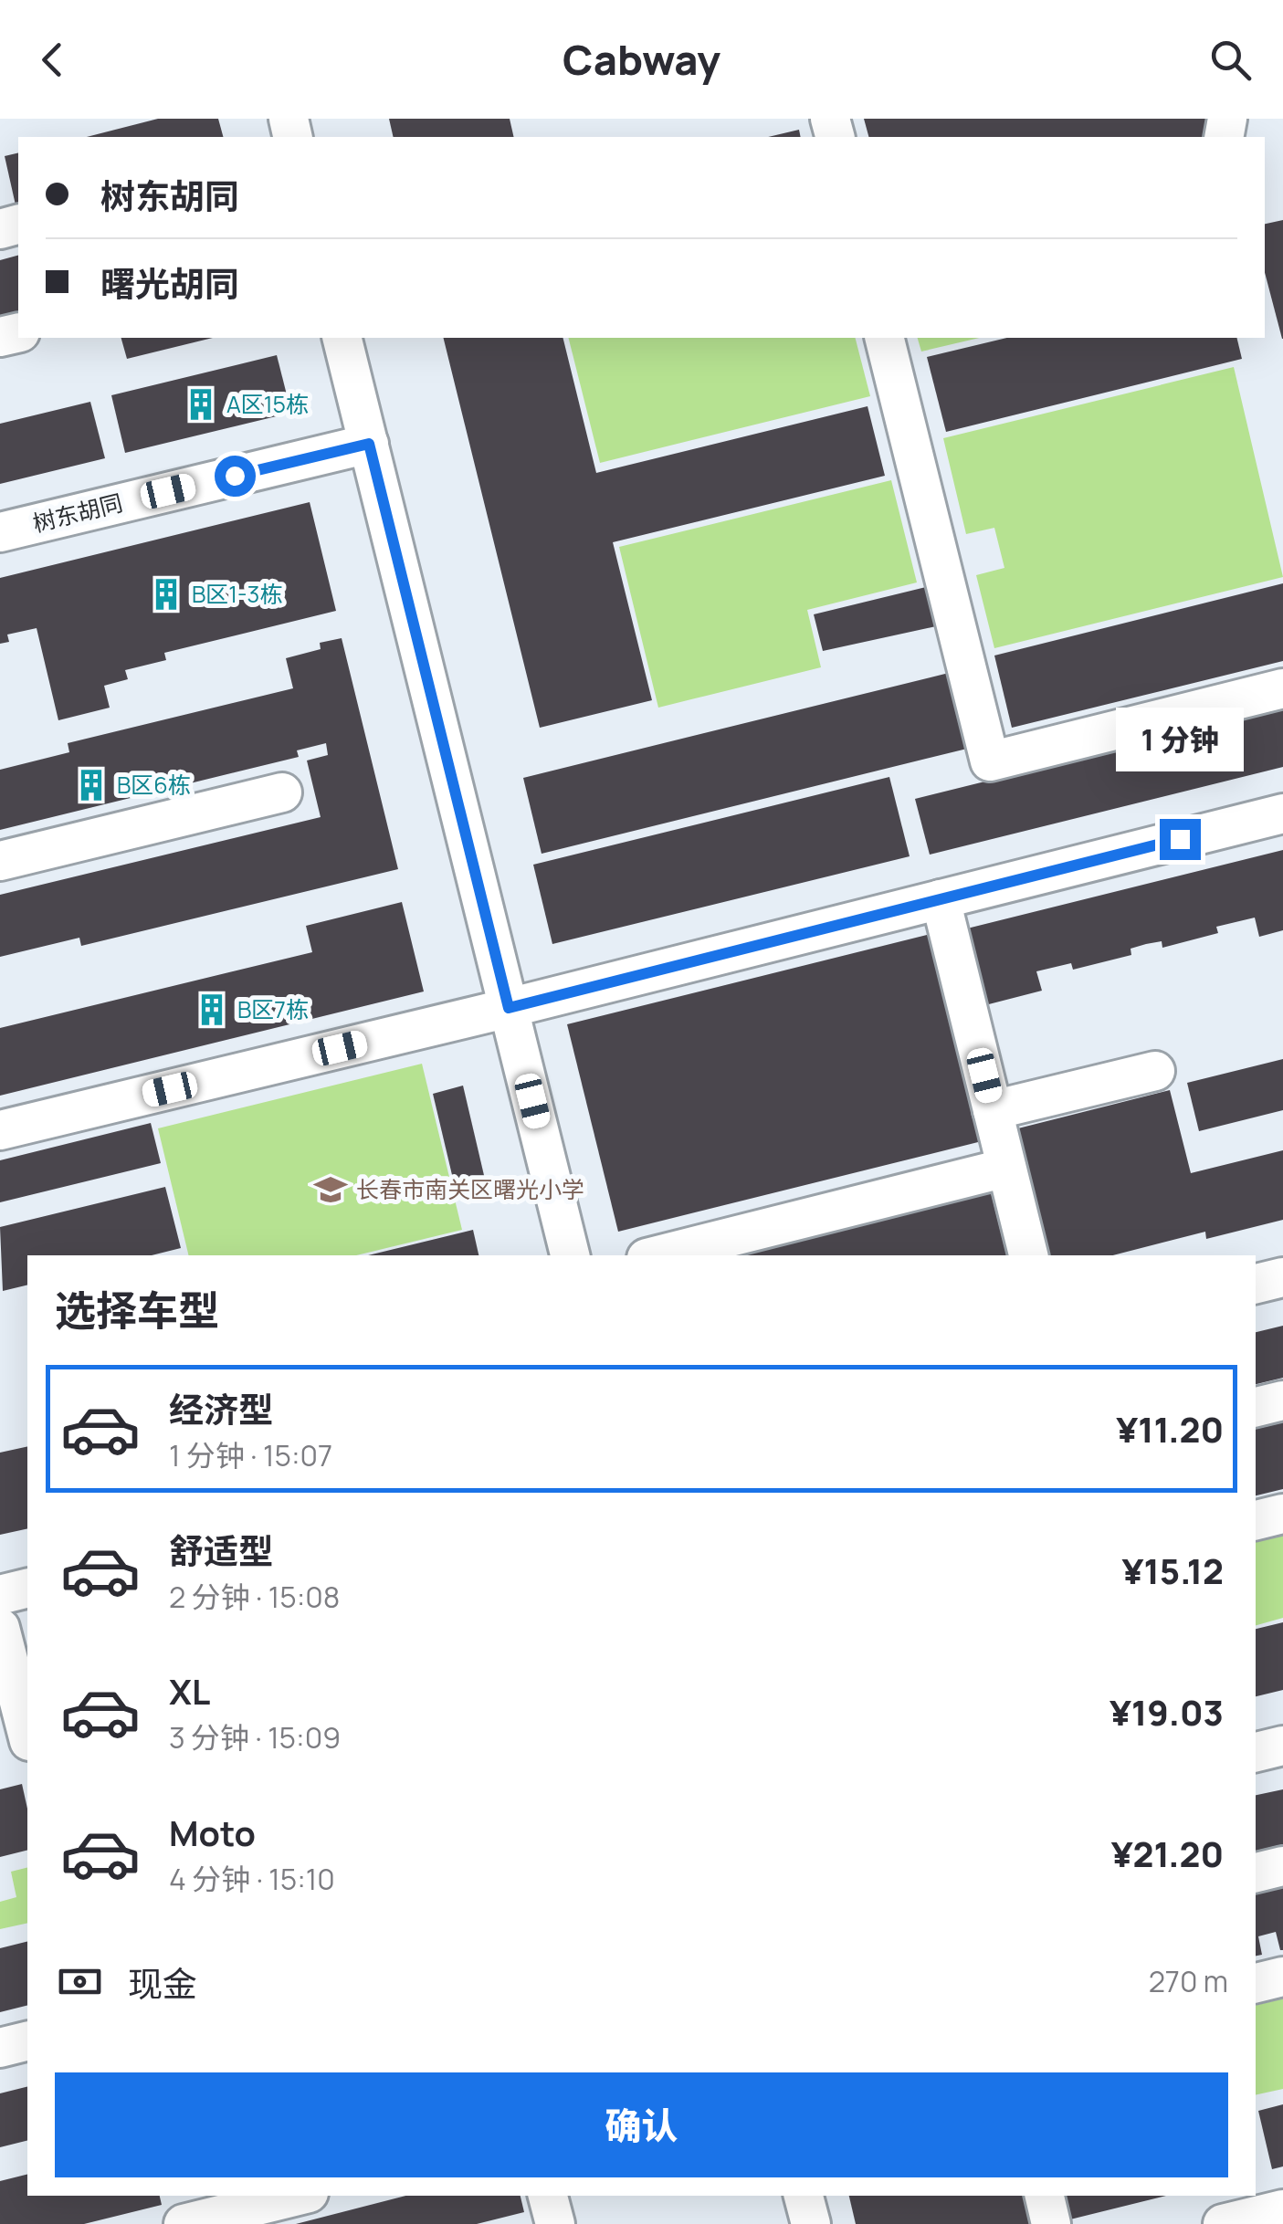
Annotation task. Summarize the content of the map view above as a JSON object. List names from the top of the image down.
{
  "streets": {
    "street": ["树东胡同"]
  },
  "places": {
    "building": [
      "A区15栋",
      "B区1-3栋",
      "B区6栋",
      "B区7栋"
    ],
    "school or university": ["长春市南关区曙光小学"]
  },
  "page": {
    "header": "Cabway",
    "banner": ["树东胡同", "曙光胡同"],
    "bubble": "1 分钟",
    "heading": "选择车型",
    "list": [
      {
        "name": "经济型",
        "note": "1 分钟 · 15:07",
        "value": "¥11.20"
      },
      {
        "name": "舒适型",
        "note": "2 分钟 · 15:08",
        "value": "¥15.12"
      },
      {
        "name": "XL",
        "note": "3 分钟 · 15:09",
        "value": "¥19.03"
      },
      {
        "name": "Moto",
        "note": "4 分钟 · 15:10",
        "value": "¥21.20"
      }
    ],
    "pay": ["现金", "270 m"],
    "buttons": "确认"
  }
}
